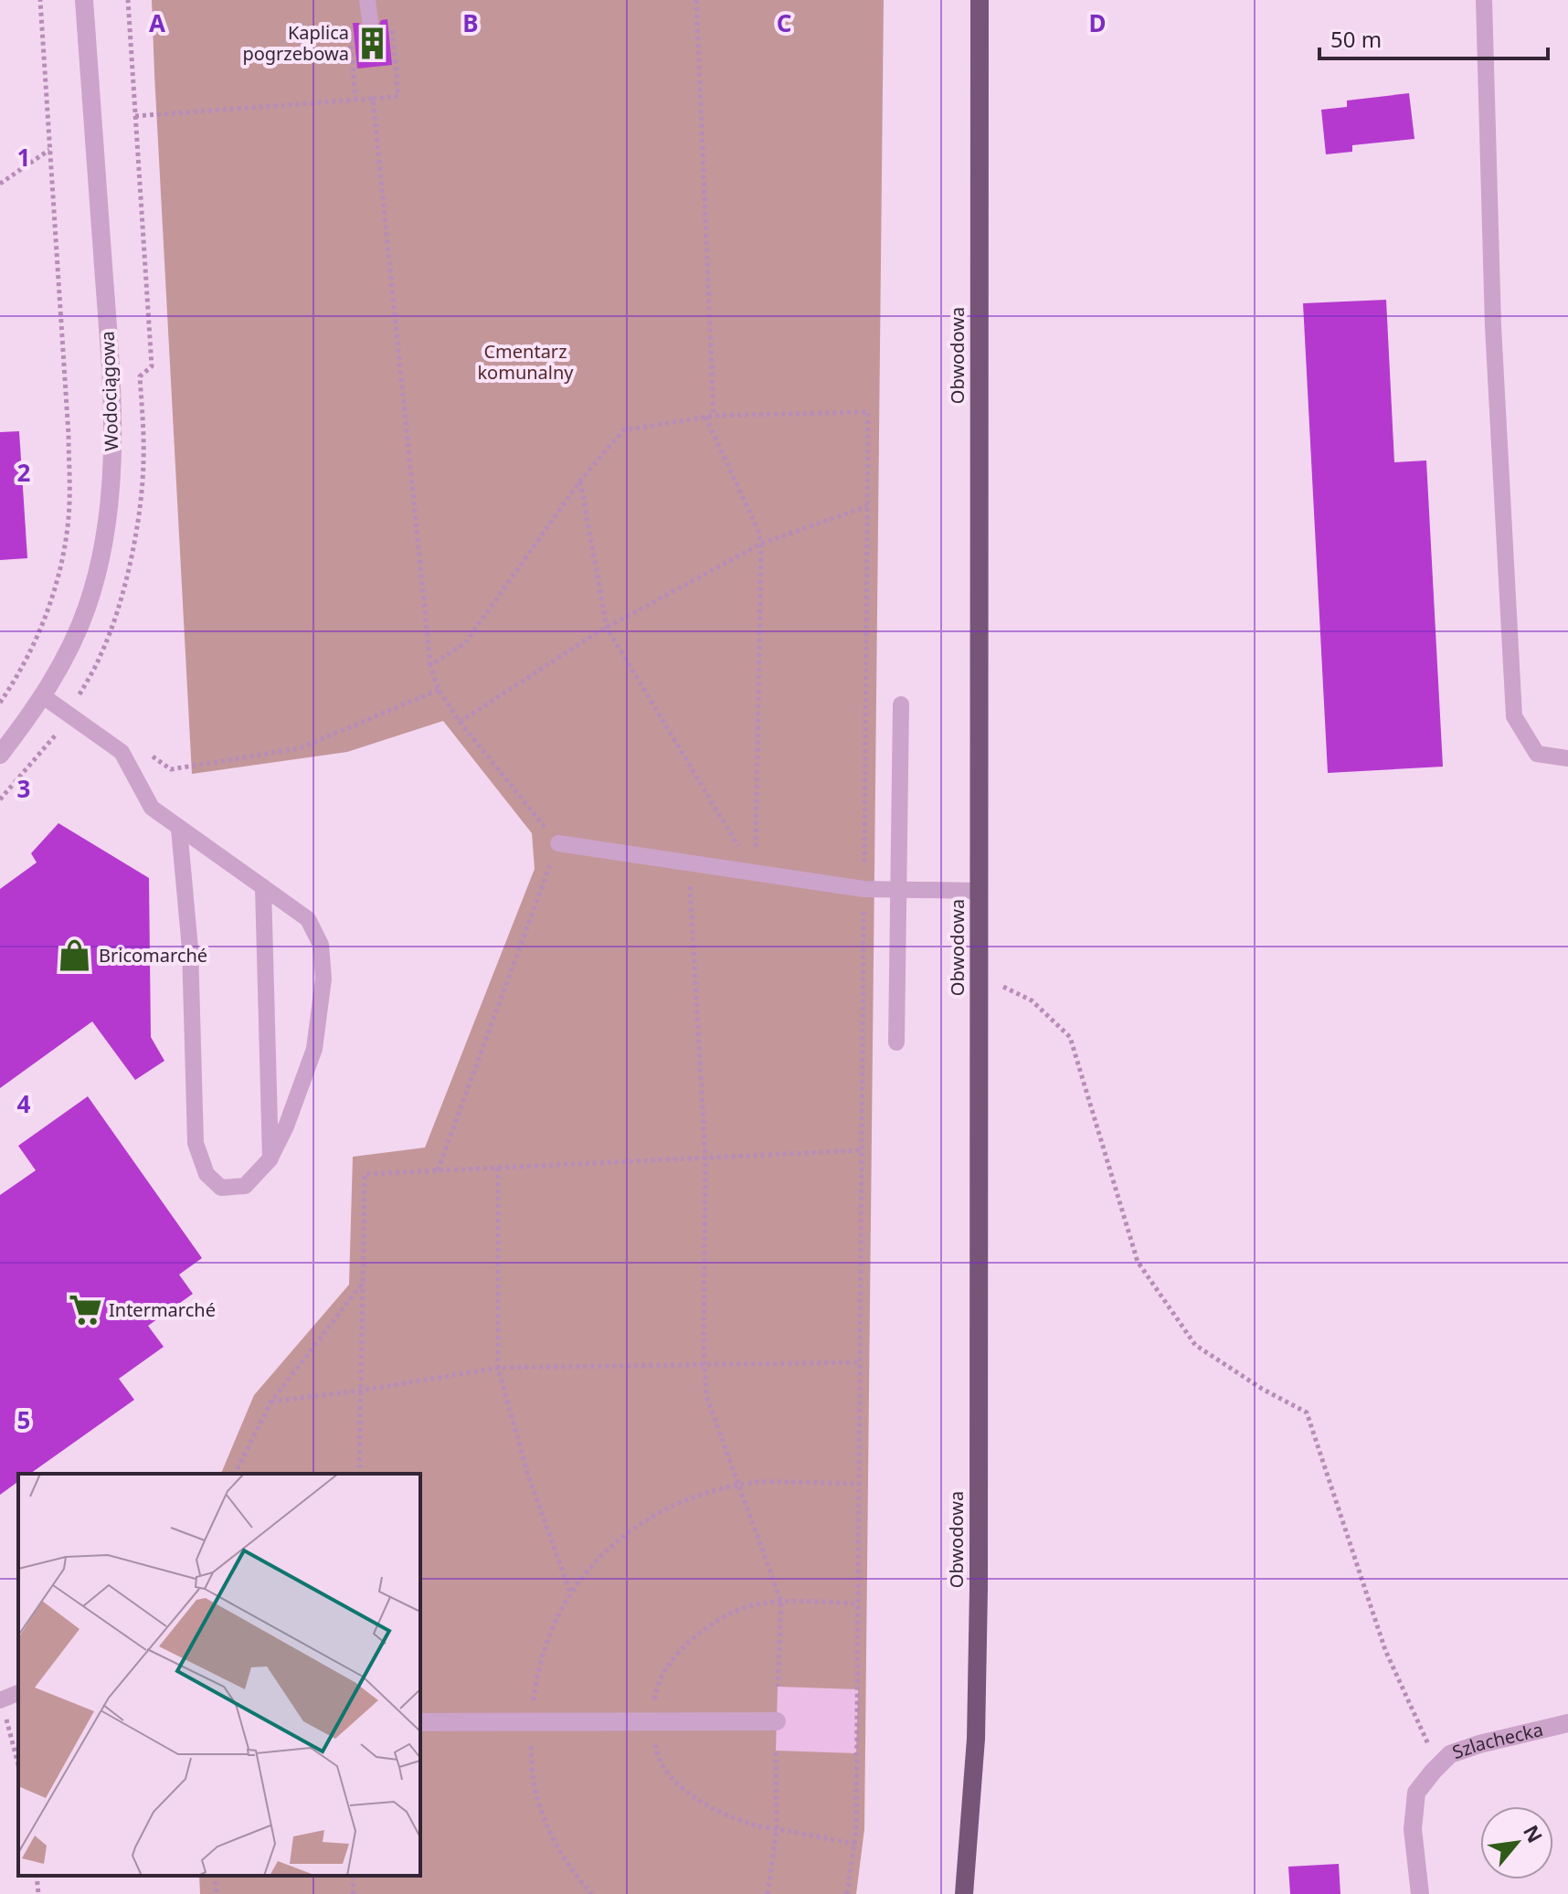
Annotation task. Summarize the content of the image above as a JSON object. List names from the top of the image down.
{
  "streets": {
    "main road": ["Obwodowa"],
    "street": ["Wodociągowa", "Szlachecka"]
  },
  "parks": ["Cmentarz komunalny"],
  "places": {
    "building": ["Kaplica pogrzebowa"],
    "shop": ["Bricomarché"],
    "supermarket": ["Intermarché"]
  },
  "scale_bar": "50 m",
  "north": "top right",
  "grid": {
    "columns": [
      "A",
      "B",
      "C",
      "D"
    ],
    "rows": [
      "1",
      "2",
      "3",
      "4",
      "5"
    ]
  }
}
